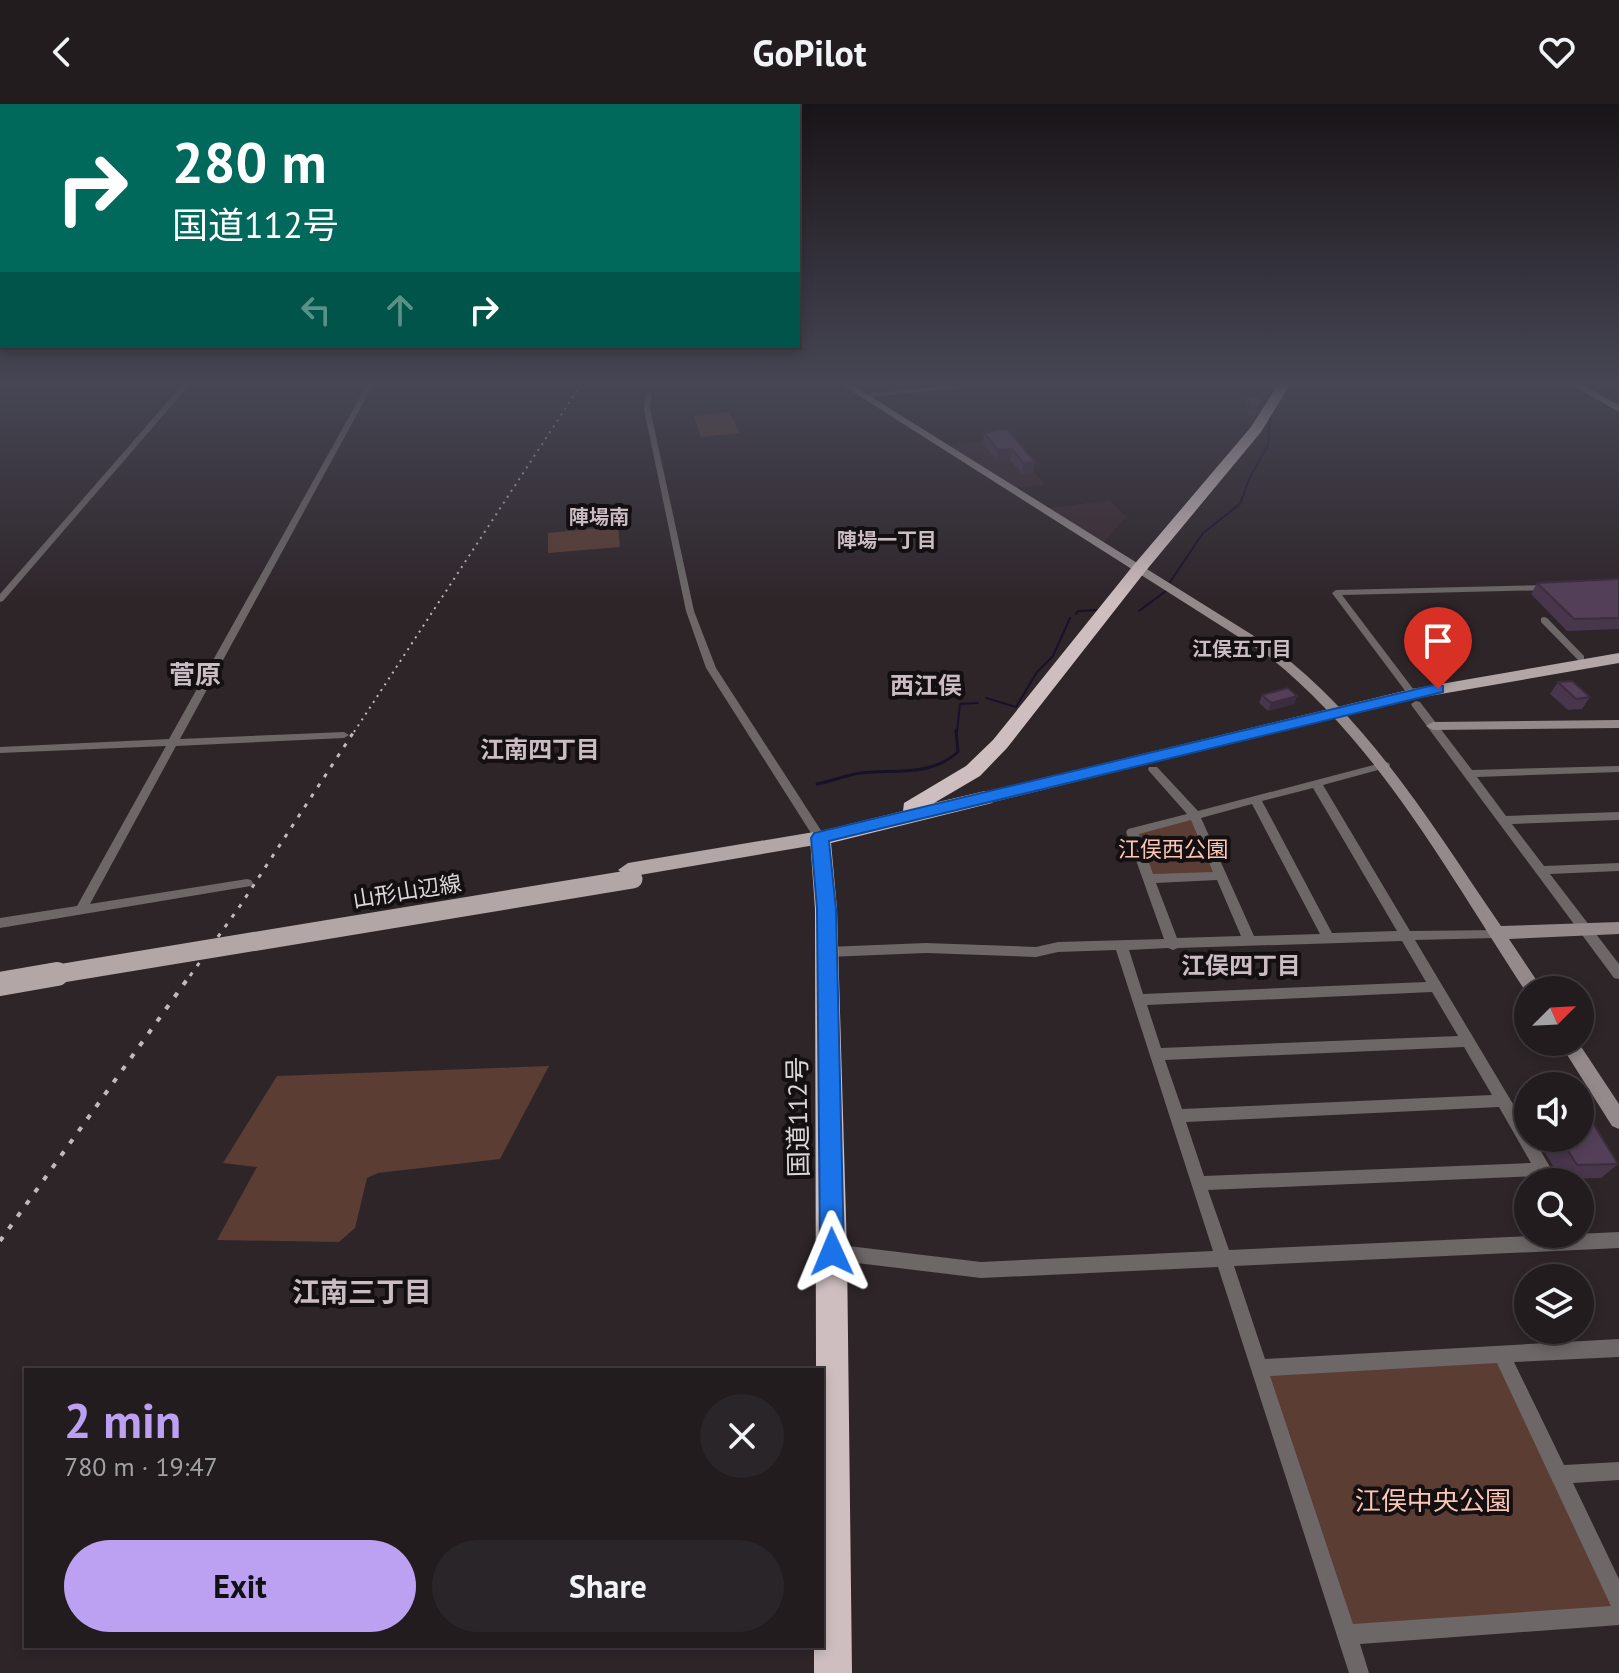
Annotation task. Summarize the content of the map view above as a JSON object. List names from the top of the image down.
{
  "streets": {
    "highway": ["国道112号"],
    "main road": ["山形山辺線"]
  },
  "crossings": [
    ["山形山辺線", "国道112号"]
  ],
  "districts": [
    "陣場南",
    "陣場一丁目",
    "江俣五丁目",
    "菅原",
    "西江俣",
    "江南四丁目",
    "江俣四丁目",
    "江南三丁目"
  ],
  "parks": ["江俣西公園", "江俣中央公園"],
  "north": "top right",
  "page": {
    "header": "GoPilot",
    "turn": ["280 m", "国道112号"],
    "heading": ["2 min", "780 m · 19:47"],
    "buttons": ["Exit", "Share"]
  }
}
